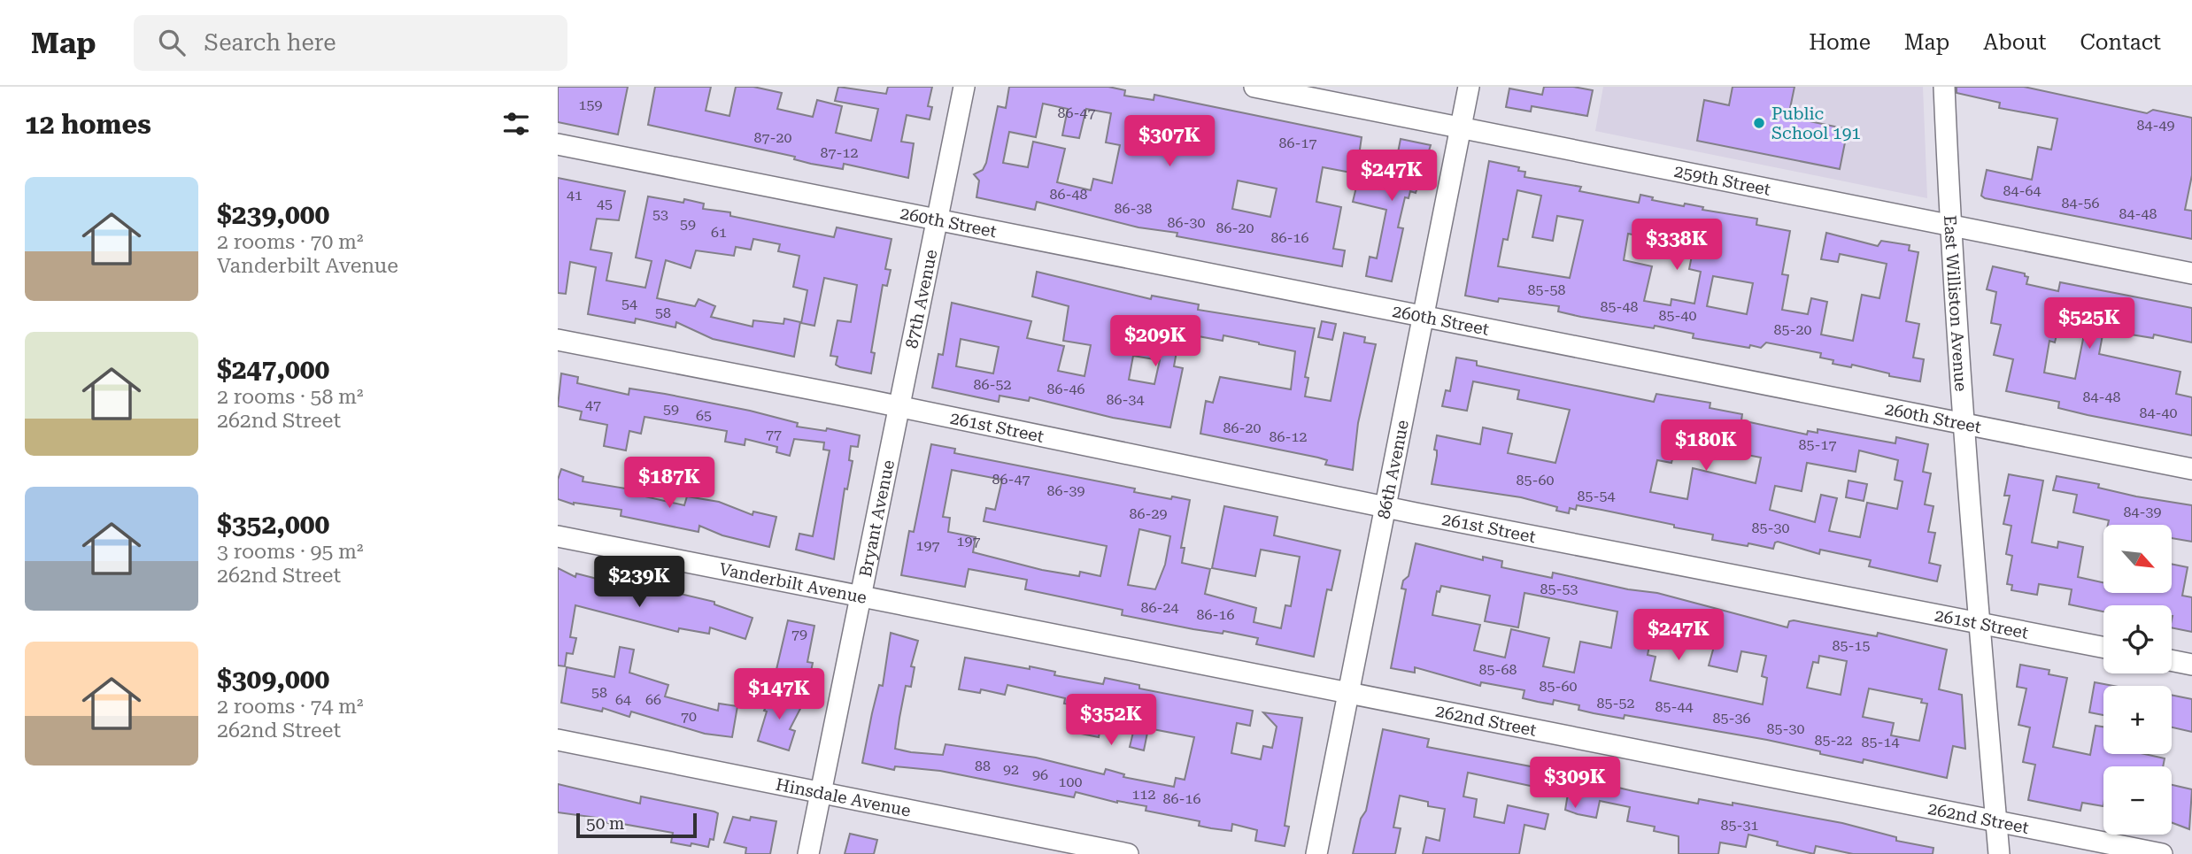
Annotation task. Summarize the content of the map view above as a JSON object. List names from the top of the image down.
{
  "streets": {
    "street": [
      "259th Street",
      "260th Street",
      "87th Avenue",
      "East Williston Avenue",
      "261st Street",
      "86th Avenue",
      "Bryant Avenue",
      "Vanderbilt Avenue",
      "262nd Street",
      "Hinsdale Avenue"
    ]
  },
  "crossings": [
    ["259th Street", "East Williston Avenue"],
    ["259th Street", "86th Avenue"],
    ["260th Street", "87th Avenue"],
    ["260th Street", "East Williston Avenue"],
    ["260th Street", "86th Avenue"],
    ["87th Avenue", "261st Street"],
    ["87th Avenue", "Bryant Avenue"],
    ["East Williston Avenue", "261st Street"],
    ["East Williston Avenue", "262nd Street"],
    ["261st Street", "86th Avenue"],
    ["86th Avenue", "262nd Street"],
    ["Bryant Avenue", "Vanderbilt Avenue"],
    ["Bryant Avenue", "Hinsdale Avenue"],
    ["Vanderbilt Avenue", "262nd Street"]
  ],
  "places": ["Public School 191"],
  "house_numbers": [
    "159",
    "86-47",
    "84-49",
    "87-20",
    "86-17",
    "87-12",
    "84-64",
    "86-48",
    "41",
    "84-56",
    "45",
    "86-38",
    "84-48",
    "53",
    "86-30",
    "59",
    "86-20",
    "61",
    "86-16",
    "85-58",
    "54",
    "85-48",
    "58",
    "85-40",
    "85-20",
    "86-52",
    "86-46",
    "84-48",
    "86-34",
    "47",
    "59",
    "84-40",
    "65",
    "86-20",
    "77",
    "86-12",
    "85-17",
    "86-47",
    "85-60",
    "86-39",
    "85-54",
    "84-39",
    "86-29",
    "85-30",
    "197",
    "197",
    "85-53",
    "86-24",
    "86-16",
    "79",
    "85-15",
    "85-68",
    "85-60",
    "58",
    "64",
    "66",
    "85-52",
    "85-44",
    "70",
    "85-36",
    "85-30",
    "85-22",
    "85-14",
    "88",
    "92",
    "96",
    "100",
    "112",
    "86-16",
    "85-31"
  ],
  "scale_bar": "50 m",
  "north": "bottom right",
  "page": {
    "header": "Map",
    "search": "Search here",
    "nav": [
      "Home",
      "Map",
      "About",
      "Contact"
    ],
    "heading": "12 homes",
    "price": [
      "$307K",
      "$247K",
      "$338K",
      "$525K",
      "$209K",
      "$180K",
      "$187K",
      "$239K",
      "$247K",
      "$147K",
      "$352K",
      "$309K"
    ],
    "list": [
      {
        "name": "$239,000",
        "note": "2 rooms · 70 m² · Vanderbilt Avenue"
      },
      {
        "name": "$247,000",
        "note": "2 rooms · 58 m² · 262nd Street"
      },
      {
        "name": "$352,000",
        "note": "3 rooms · 95 m² · 262nd Street"
      },
      {
        "name": "$309,000",
        "note": "2 rooms · 74 m² · 262nd Street"
      }
    ],
    "map_buttons": ["+", "−"],
    "scale": "50 m"
  }
}
